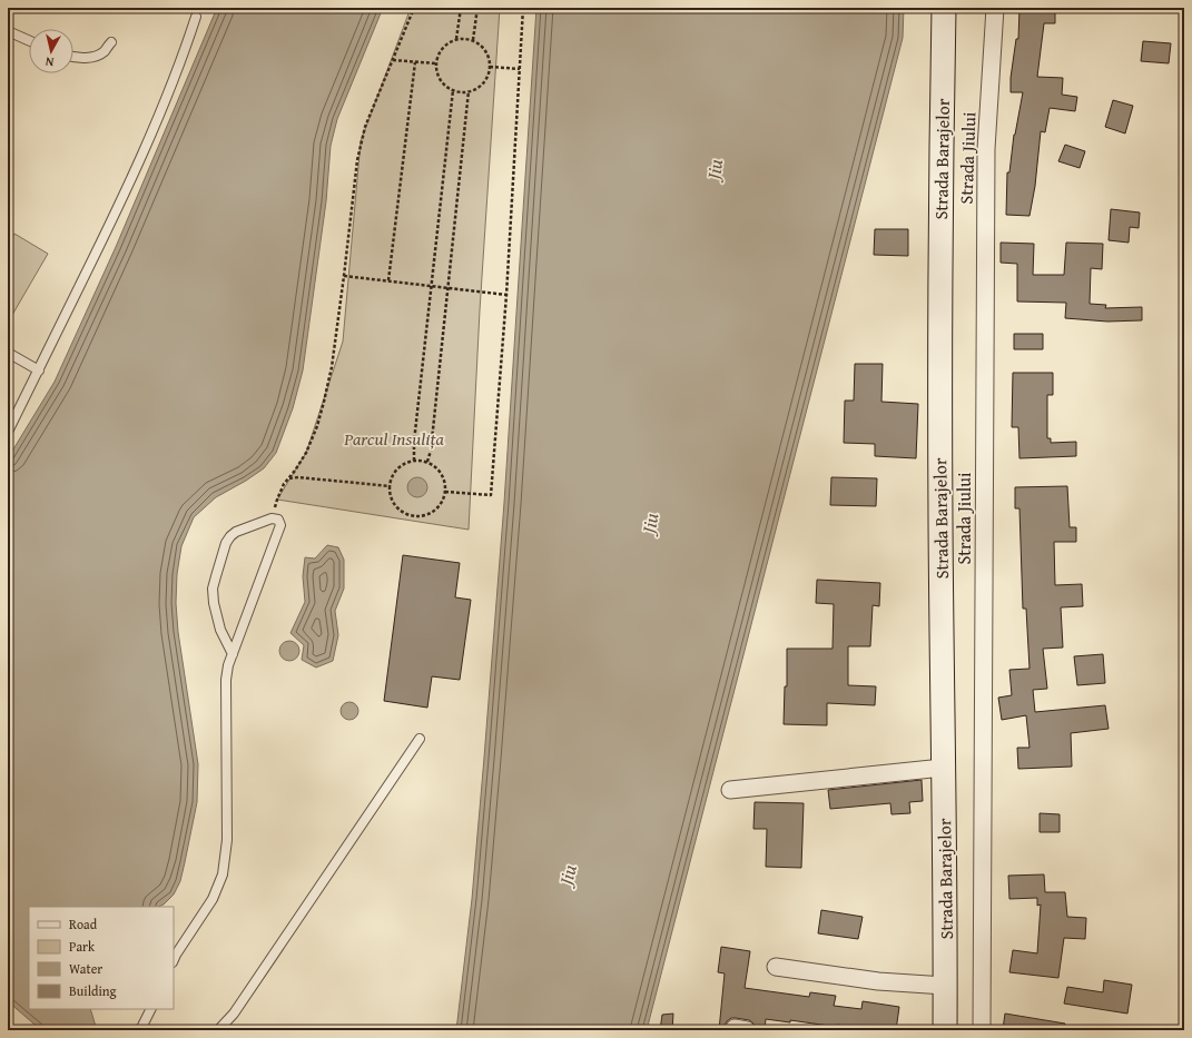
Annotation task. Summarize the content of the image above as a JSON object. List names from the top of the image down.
{
  "streets": {
    "main road": ["Strada Barajelor"],
    "street": ["Strada Jiului"]
  },
  "water": ["Jiu"],
  "parks": ["Parcul Insulița"],
  "legend": [
    "Road",
    "Park",
    "Water",
    "Building"
  ],
  "north": "bottom"
}
